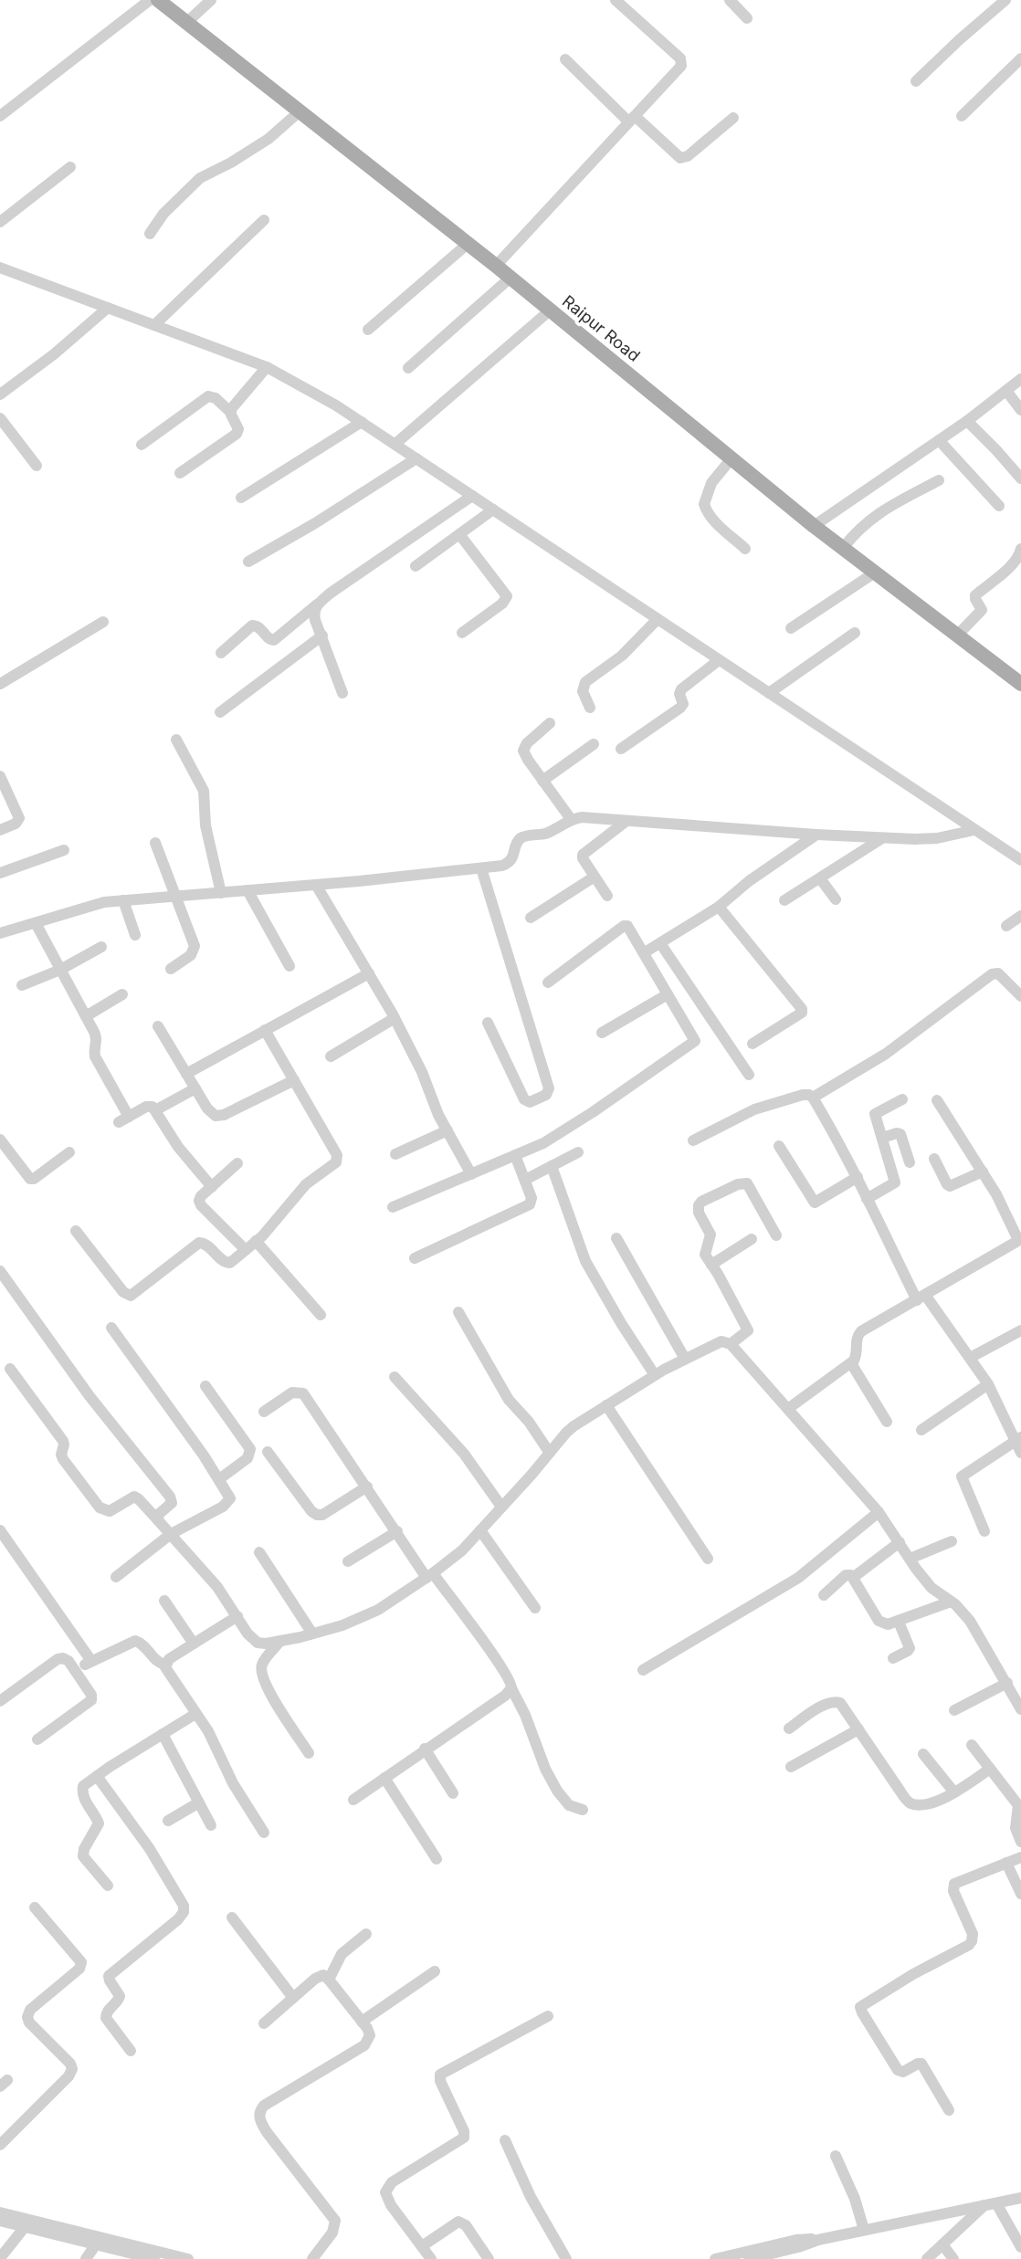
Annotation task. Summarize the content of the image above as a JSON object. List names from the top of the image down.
{
  "streets": {
    "main road": ["Raipur Road"]
  }
}
